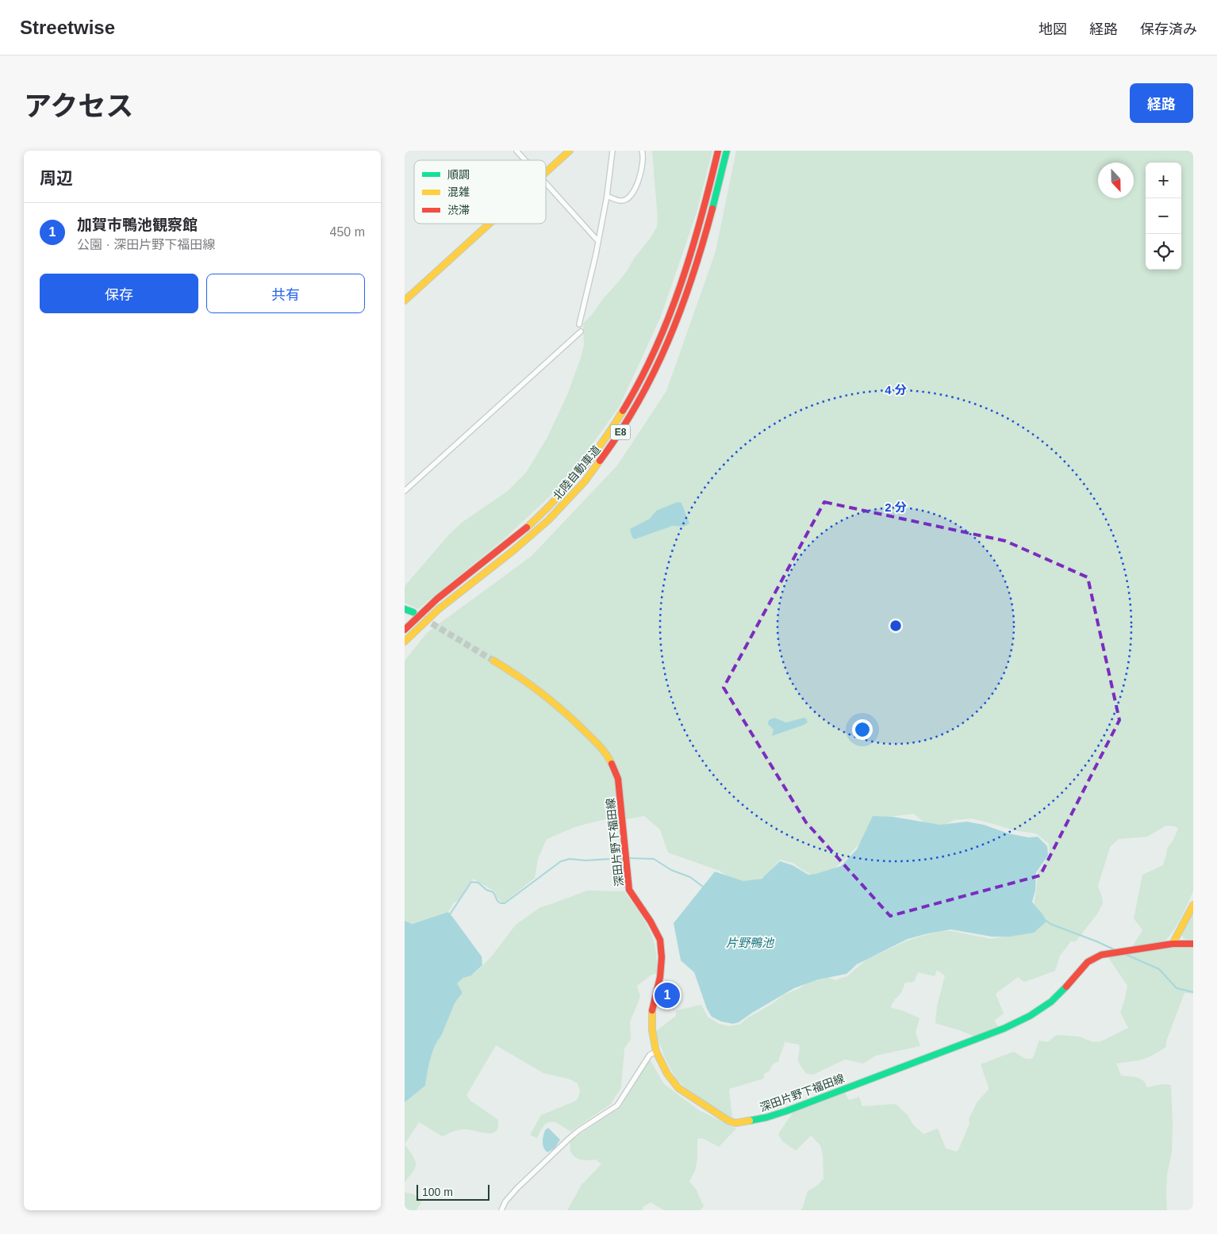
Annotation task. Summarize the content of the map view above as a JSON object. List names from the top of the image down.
{
  "streets": {
    "main road": ["E8", "北陸自動車道", "深田片野下福田線"]
  },
  "water": ["片野鴨池"],
  "legend": ["順調", "混雑", "渋滞"],
  "scale_bar": "100 m",
  "north": "bottom",
  "page": {
    "header": "Streetwise",
    "nav": ["地図", "経路", "保存済み"],
    "title": "アクセス",
    "buttons": [
      "経路",
      ["保存", "共有"]
    ],
    "heading": "周辺",
    "map_buttons": ["+", "−"],
    "list": [
      {
        "mark": "1",
        "name": "加賀市鴨池観察館",
        "note": "公園 · 深田片野下福田線",
        "value": "450 m"
      }
    ],
    "pins": "1",
    "scale": "100 m"
  },
  "rings": ["4 分", "2 分"]
}
